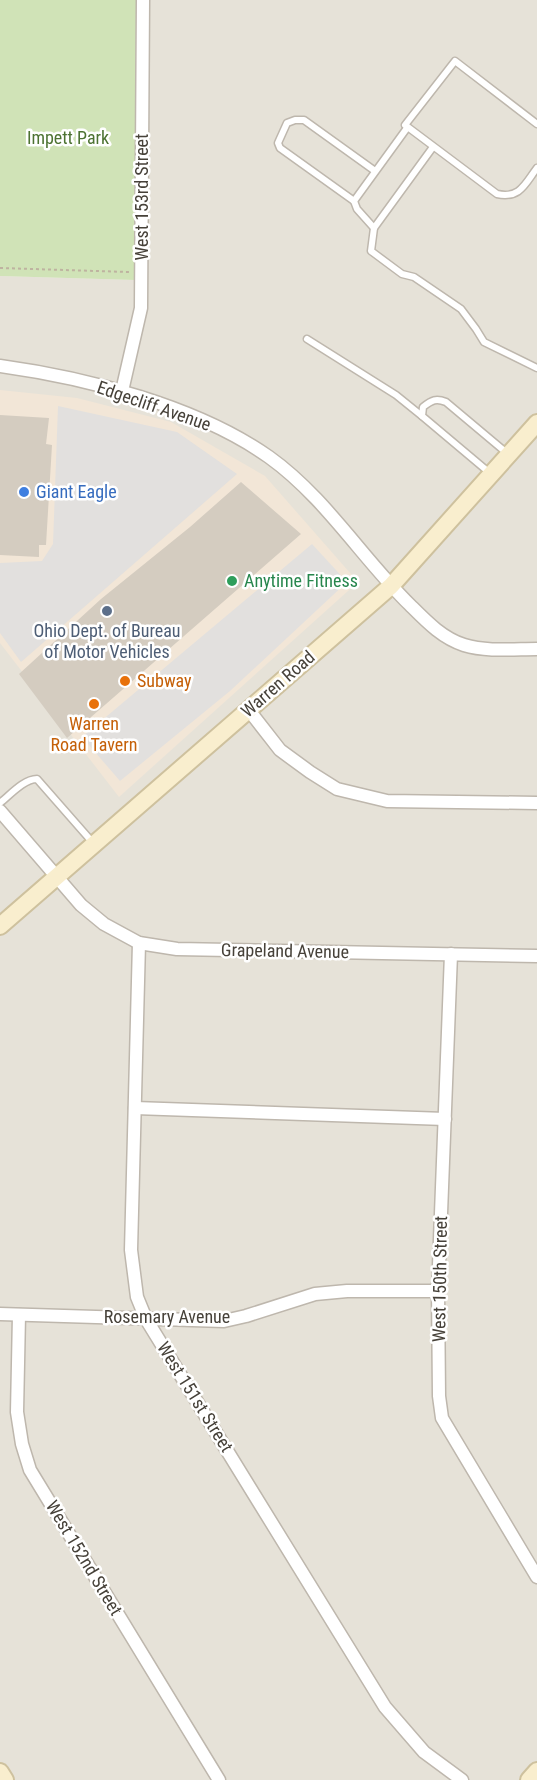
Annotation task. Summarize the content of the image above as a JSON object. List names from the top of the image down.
{
  "streets": {
    "main road": ["Warren Road"],
    "street": [
      "West 153rd Street",
      "Edgecliff Avenue",
      "Grapeland Avenue",
      "West 150th Street",
      "Rosemary Avenue",
      "West 151st Street",
      "West 152nd Street"
    ]
  },
  "crossings": [
    ["West 153rd Street", "Edgecliff Avenue"],
    ["Edgecliff Avenue", "Warren Road"],
    ["Warren Road", "Grapeland Avenue"],
    ["Grapeland Avenue", "West 150th Street"],
    ["Grapeland Avenue", "West 151st Street"],
    ["West 150th Street", "Rosemary Avenue"],
    ["Rosemary Avenue", "West 151st Street"],
    ["Rosemary Avenue", "West 152nd Street"]
  ],
  "parks": ["Impett Park"],
  "places": [
    "Giant Eagle",
    "Anytime Fitness",
    "Ohio Dept. of Bureau of Motor Vehicles",
    "Subway",
    "Warren Road Tavern"
  ]
}
